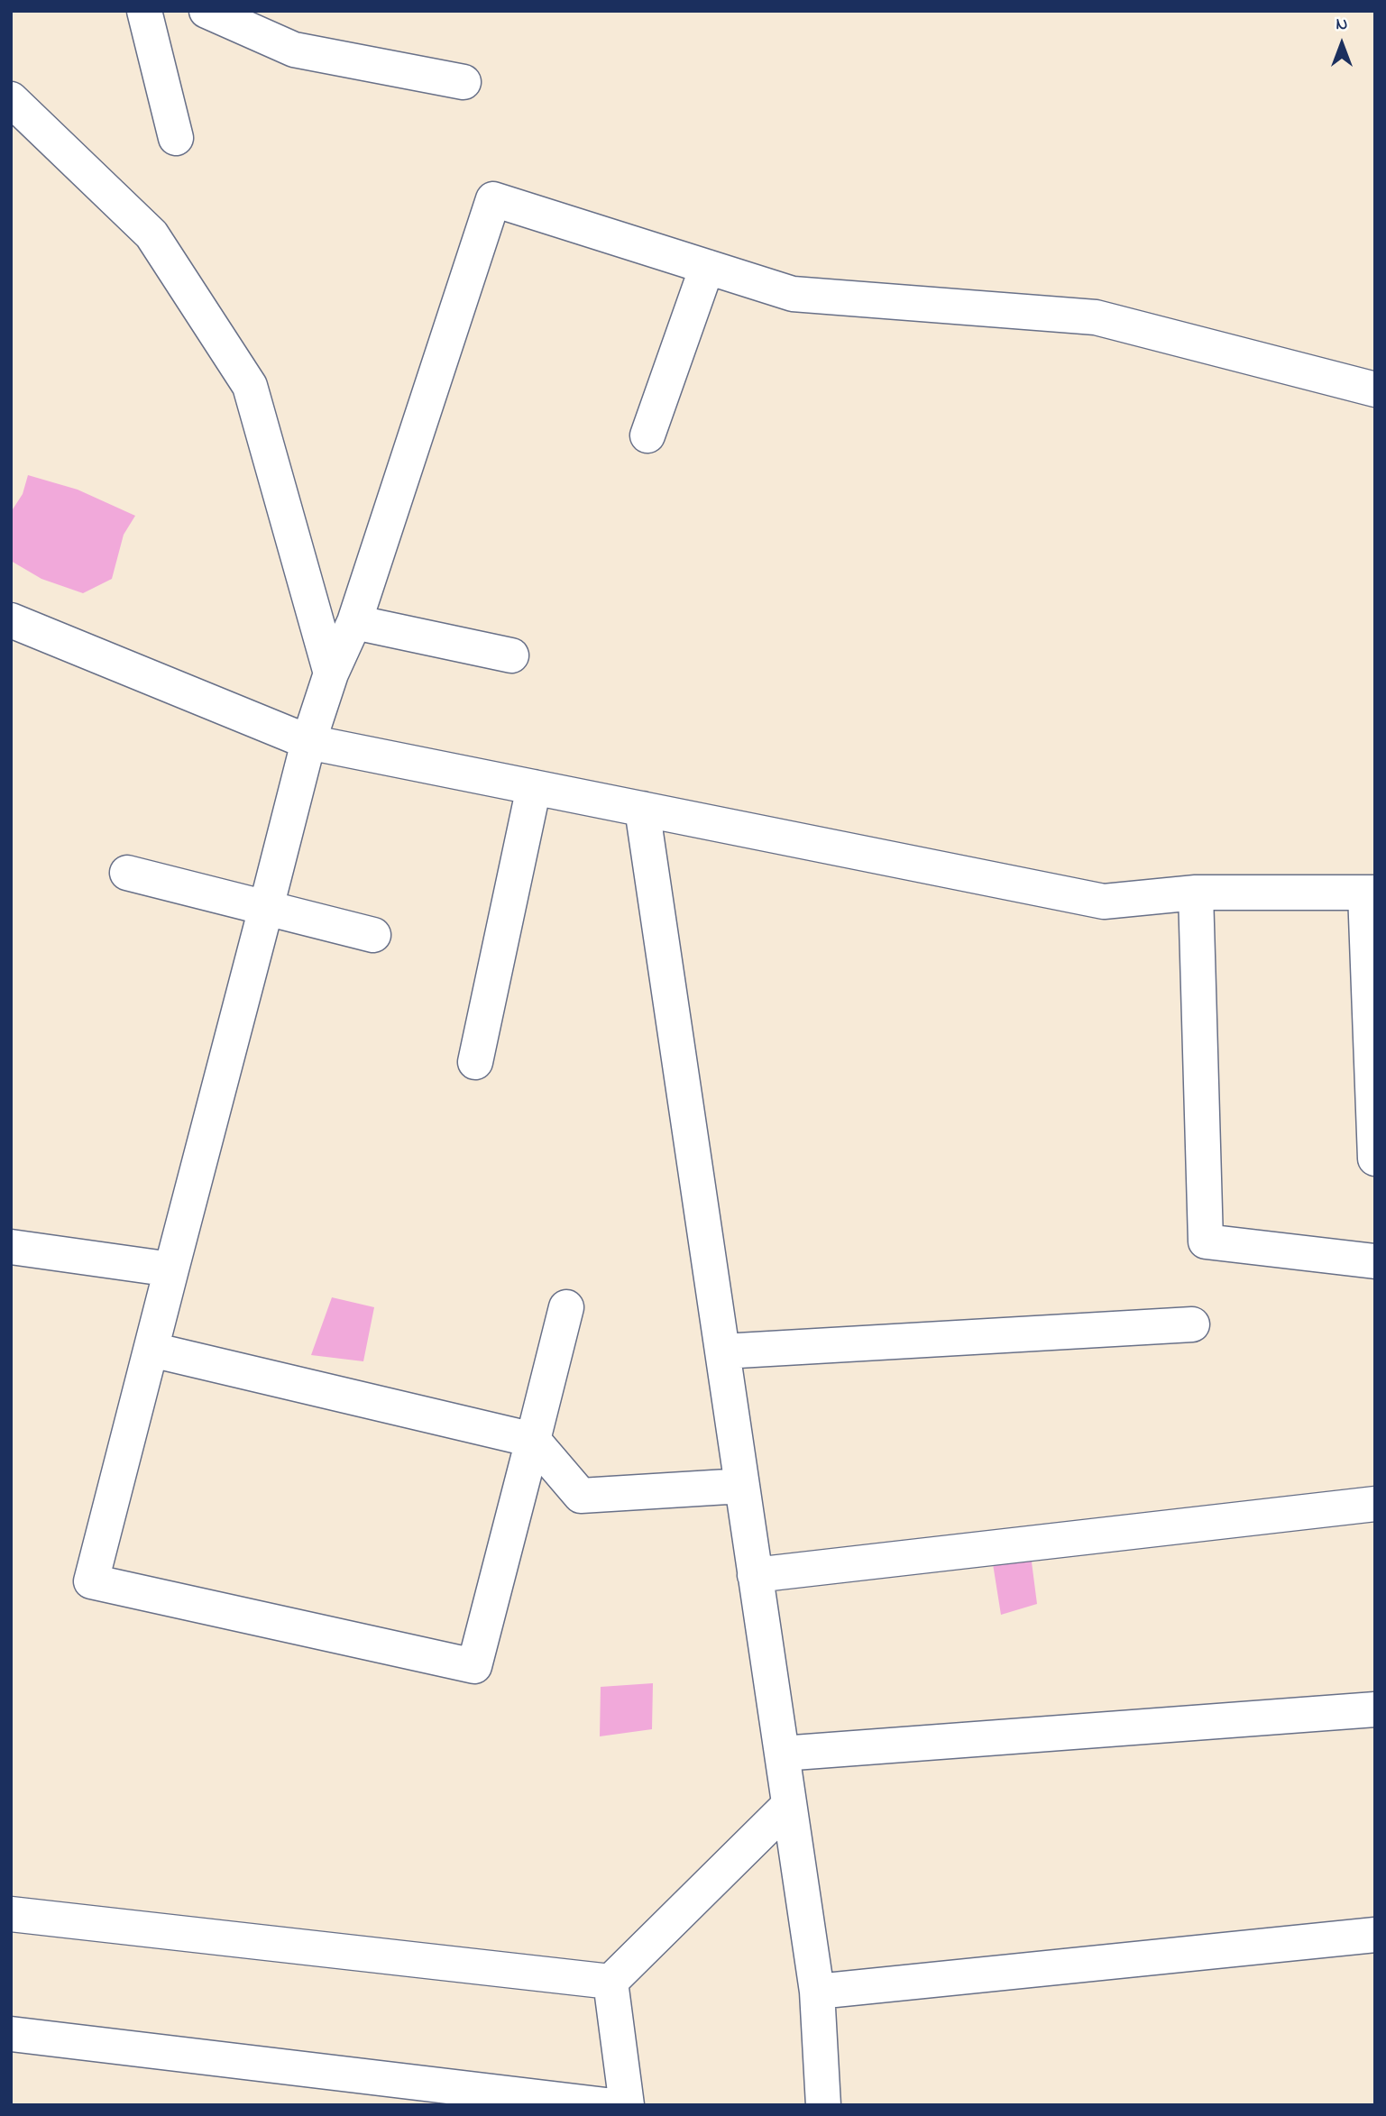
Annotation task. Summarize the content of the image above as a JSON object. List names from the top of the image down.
{
  "north": "top"
}
